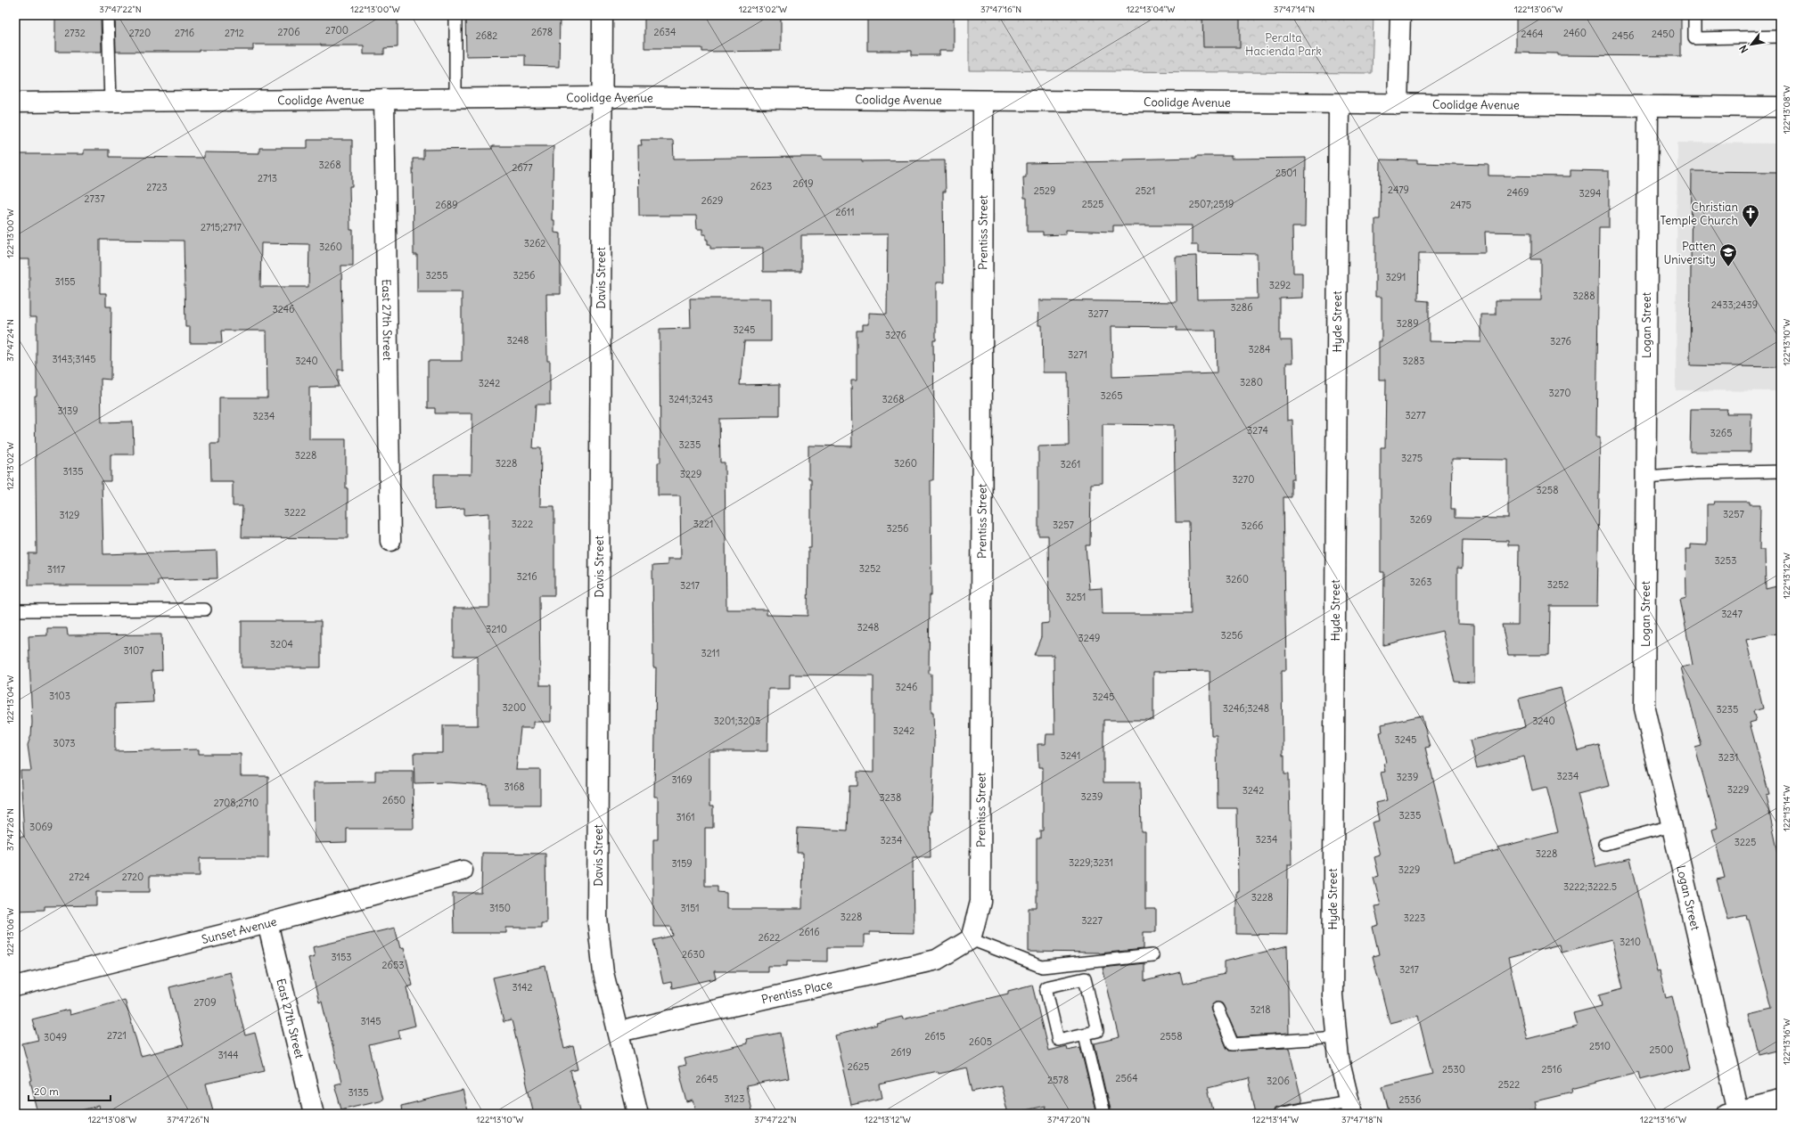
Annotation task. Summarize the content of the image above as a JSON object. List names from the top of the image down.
{
  "streets": {
    "street": [
      "Coolidge Avenue",
      "Prentiss Street",
      "Davis Street",
      "East 27th Street",
      "Hyde Street",
      "Logan Street",
      "Sunset Avenue",
      "Prentiss Place"
    ]
  },
  "crossings": [
    ["Coolidge Avenue", "Prentiss Street"],
    ["Coolidge Avenue", "Davis Street"],
    ["Coolidge Avenue", "East 27th Street"],
    ["Coolidge Avenue", "Hyde Street"],
    ["Coolidge Avenue", "Logan Street"],
    ["Prentiss Street", "Prentiss Place"],
    ["Davis Street", "Prentiss Place"],
    ["East 27th Street", "Sunset Avenue"]
  ],
  "parks": ["Peralta Hacienda Park"],
  "places": {
    "church": ["Christian Temple Church"],
    "school or university": ["Patten University"]
  },
  "house_numbers": [
    "2700",
    "2706",
    "2678",
    "2634",
    "2732",
    "2720",
    "2716",
    "2712",
    "2460",
    "2464",
    "2450",
    "2682",
    "2456",
    "3268",
    "2677",
    "2501",
    "2713",
    "2619",
    "2623",
    "2723",
    "2479",
    "2529",
    "2521",
    "2469",
    "3294",
    "2737",
    "2629",
    "2525",
    "2507;2519",
    "2689",
    "2475",
    "2611",
    "2715;2717",
    "3262",
    "3260",
    "3255",
    "3256",
    "3291",
    "3155",
    "3292",
    "3288",
    "2433;2439",
    "3286",
    "3246",
    "3277",
    "3289",
    "3245",
    "3276",
    "3248",
    "3276",
    "3284",
    "3271",
    "3143;3145",
    "3240",
    "3283",
    "3280",
    "3242",
    "3270",
    "3265",
    "3241;3243",
    "3268",
    "3139",
    "3277",
    "3234",
    "3274",
    "3265",
    "3235",
    "3228",
    "3275",
    "3228",
    "3260",
    "3261",
    "3135",
    "3229",
    "3270",
    "3258",
    "3222",
    "3257",
    "3129",
    "3269",
    "3222",
    "3221",
    "3257",
    "3266",
    "3256",
    "3253",
    "3252",
    "3117",
    "3216",
    "3260",
    "3263",
    "3252",
    "3217",
    "3251",
    "3247",
    "3248",
    "3210",
    "3256",
    "3249",
    "3204",
    "3107",
    "3211",
    "3246",
    "3103",
    "3245",
    "3200",
    "3246;3248",
    "3235",
    "3201;3203",
    "3240",
    "3242",
    "3245",
    "3073",
    "3241",
    "3231",
    "3234",
    "3239",
    "3169",
    "3168",
    "3229",
    "3242",
    "3239",
    "3238",
    "2650",
    "2708;2710",
    "3235",
    "3161",
    "3069",
    "3234",
    "3234",
    "3225",
    "3228",
    "3229;3231",
    "3159",
    "3229",
    "2724",
    "2720",
    "3222;3222.5",
    "3228",
    "3150",
    "3151",
    "3228",
    "3223",
    "3227",
    "2616",
    "2622",
    "3210",
    "2630",
    "3153",
    "2653",
    "3217",
    "3142",
    "2709",
    "3218",
    "3145",
    "2721",
    "2615",
    "2558",
    "3049",
    "2605",
    "2510",
    "2500",
    "2619",
    "3144",
    "2625",
    "2530",
    "2516",
    "2564",
    "2645",
    "2578",
    "3206",
    "2522",
    "3135",
    "3123",
    "2536"
  ],
  "scale_bar": "20 m",
  "north": "bottom left",
  "coordinates": [
    "37°47'22\"N",
    "122°13'00\"W",
    "122°13'02\"W",
    "37°47'16\"N",
    "122°13'04\"W",
    "37°47'14\"N",
    "122°13'06\"W",
    "122°13'08\"W",
    "37°47'24\"N",
    "122°13'10\"W",
    "122°13'12\"W",
    "122°13'14\"W",
    "37°47'26\"N",
    "122°13'16\"W",
    "37°47'20\"N",
    "37°47'18\"N"
  ]
}
